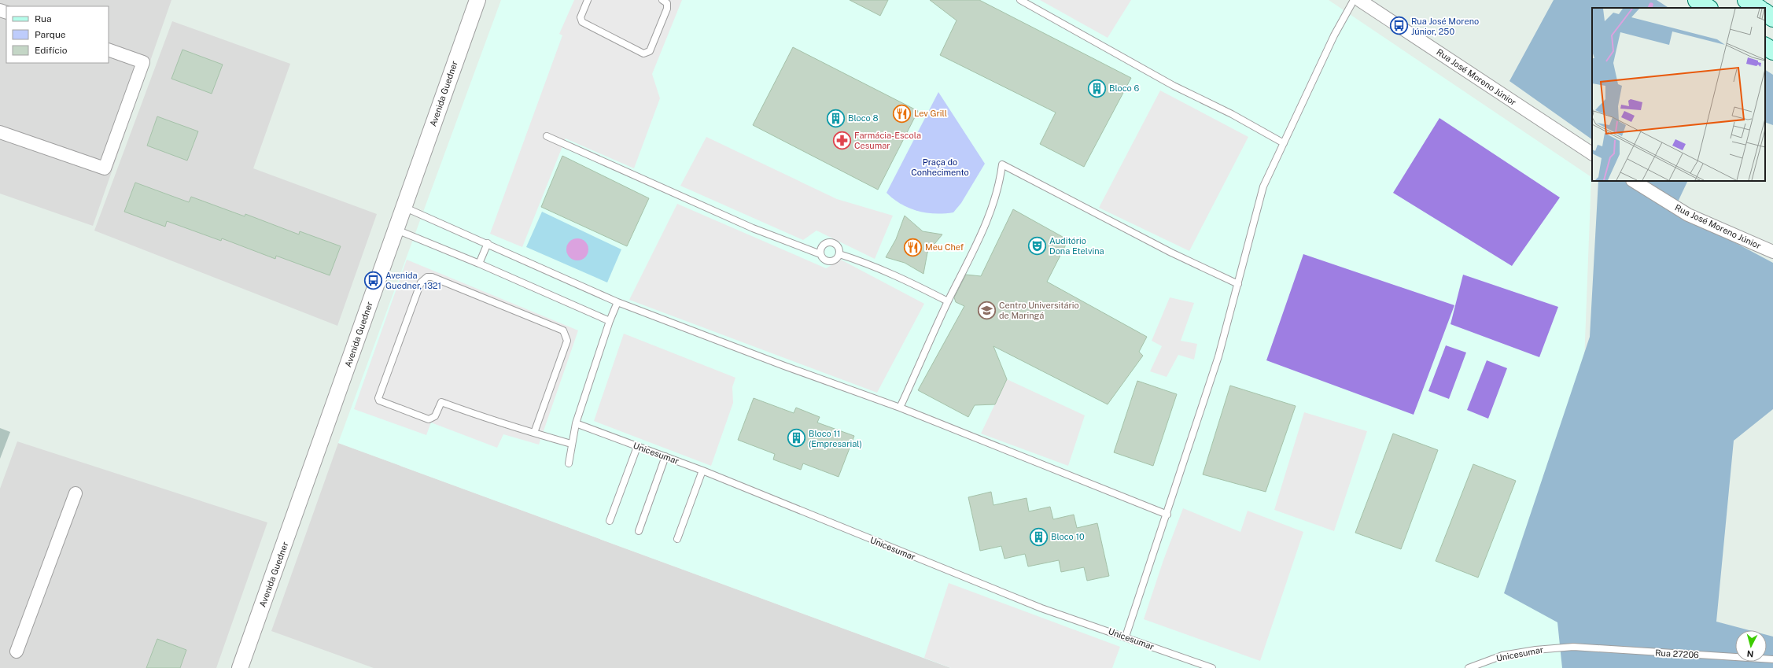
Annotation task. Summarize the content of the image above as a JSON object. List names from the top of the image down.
{
  "streets": {
    "street": ["Rua José Moreno Júnior", "Avenida Guedner"],
    "lane": ["Unicesumar", "Rua 27206"]
  },
  "crossings": [
    ["Unicesumar", "Rua 27206"]
  ],
  "parks": ["Praça do Conhecimento"],
  "places": {
    "bus stop": ["Rua José Moreno Júnior, 250", "Avenida Guedner, 1321"],
    "building": [
      "Bloco 6",
      "Bloco 8",
      "Bloco 11 (Empresarial)",
      "Bloco 10"
    ],
    "restaurant": ["Lev Grill", "Meu Chef"],
    "pharmacy": ["Farmácia-Escola Cesumar"],
    "theatre": ["Auditório Dona Etelvina"],
    "school or university": ["Centro Universitário de Maringá"]
  },
  "legend": ["Rua", "Parque", "Edifício"],
  "north": "bottom"
}
